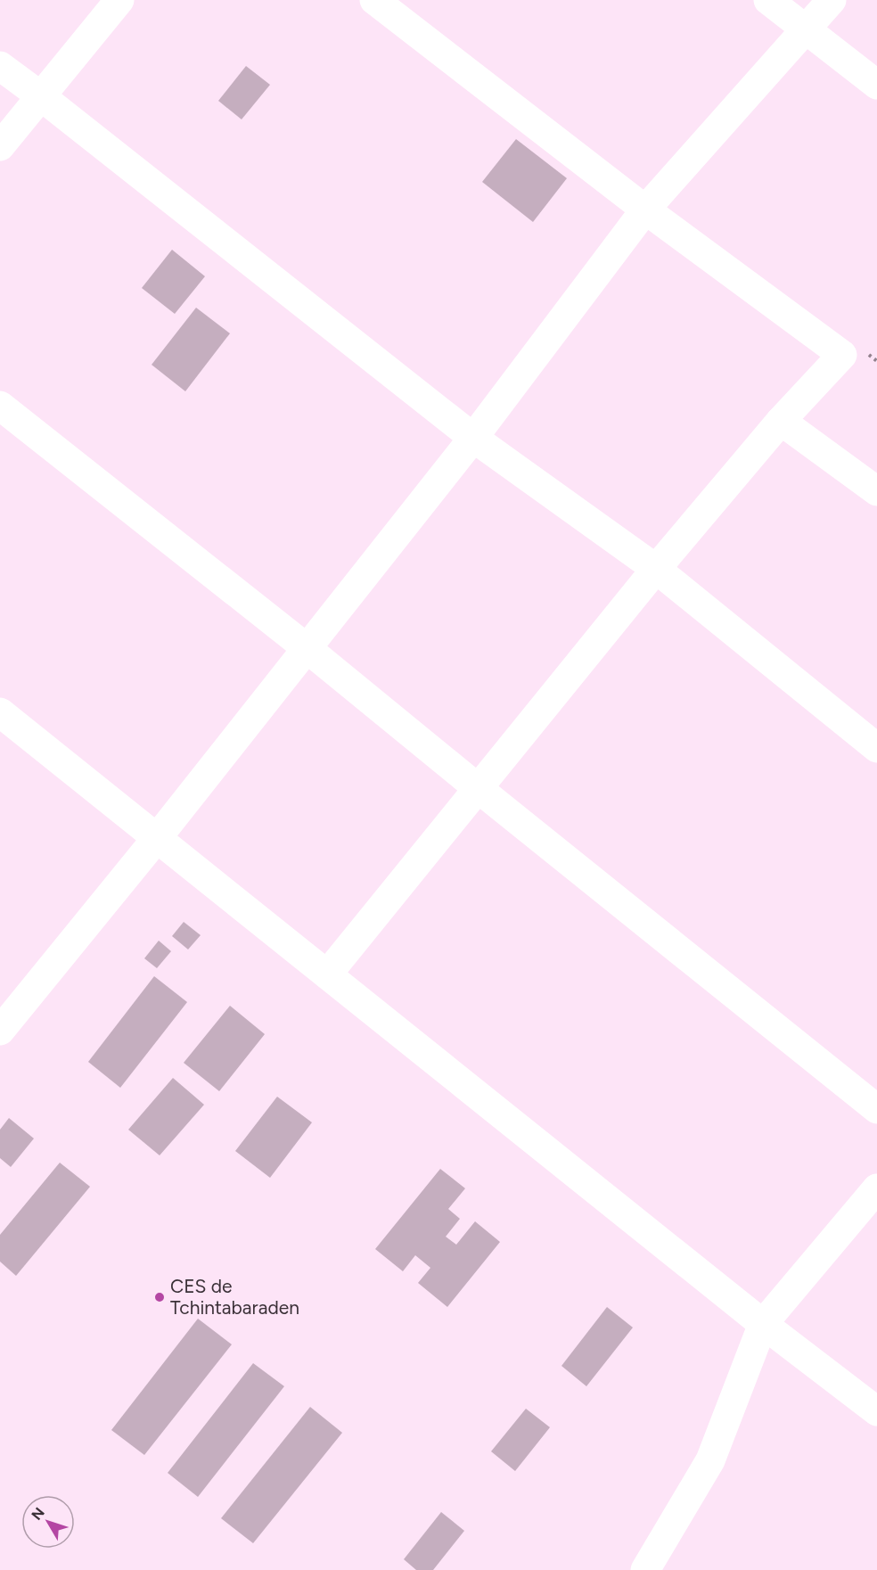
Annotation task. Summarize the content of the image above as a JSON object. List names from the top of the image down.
{
  "places": ["CES de Tchintabaraden"],
  "north": "top left"
}
